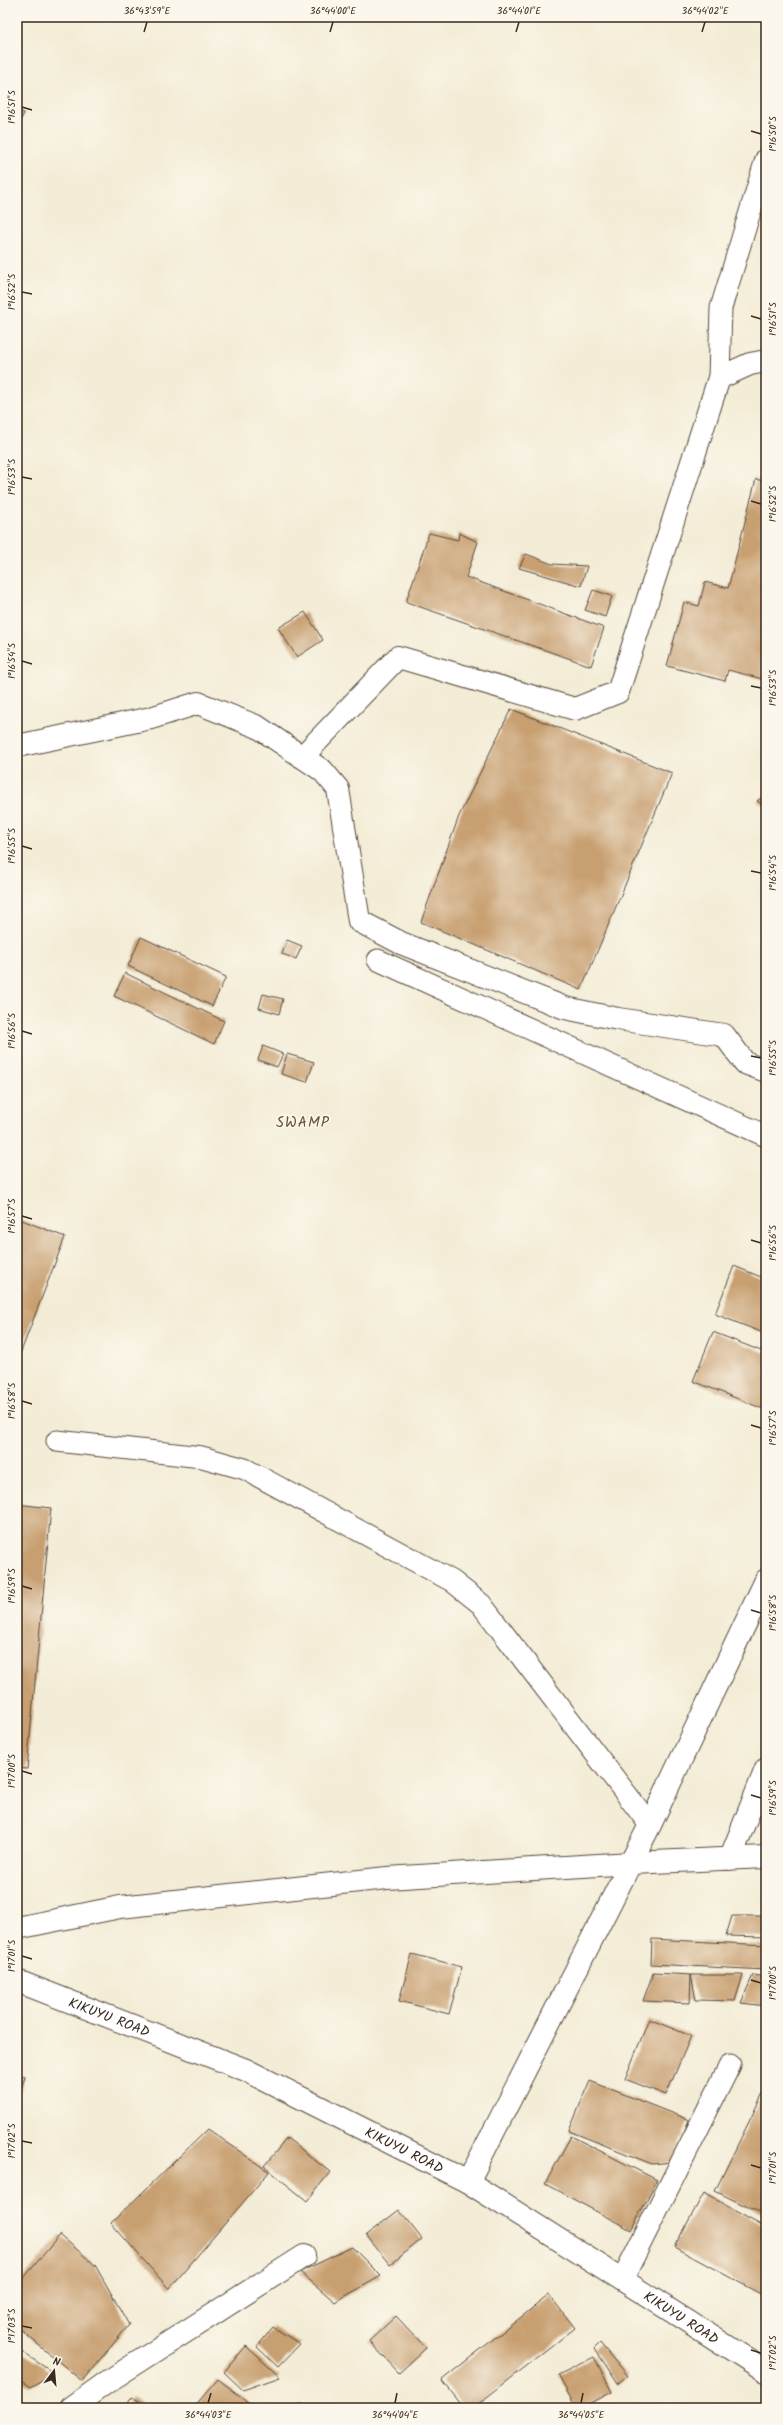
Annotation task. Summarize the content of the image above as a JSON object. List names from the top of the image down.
{
  "streets": {
    "street": ["KIKUYU ROAD"]
  },
  "districts": ["SWAMP"],
  "north": "top",
  "coordinates": [
    "36°43'59\"E",
    "36°44'00\"E",
    "36°44'01\"E",
    "36°44'02\"E",
    "1°16'51\"S",
    "1°16'50\"S",
    "1°16'52\"S",
    "1°16'53\"S",
    "1°16'54\"S",
    "1°16'55\"S",
    "1°16'56\"S",
    "1°16'57\"S",
    "1°16'58\"S",
    "1°16'59\"S",
    "1°17'00\"S",
    "1°17'01\"S",
    "1°17'02\"S",
    "1°17'03\"S",
    "36°44'03\"E",
    "36°44'04\"E",
    "36°44'05\"E"
  ]
}
